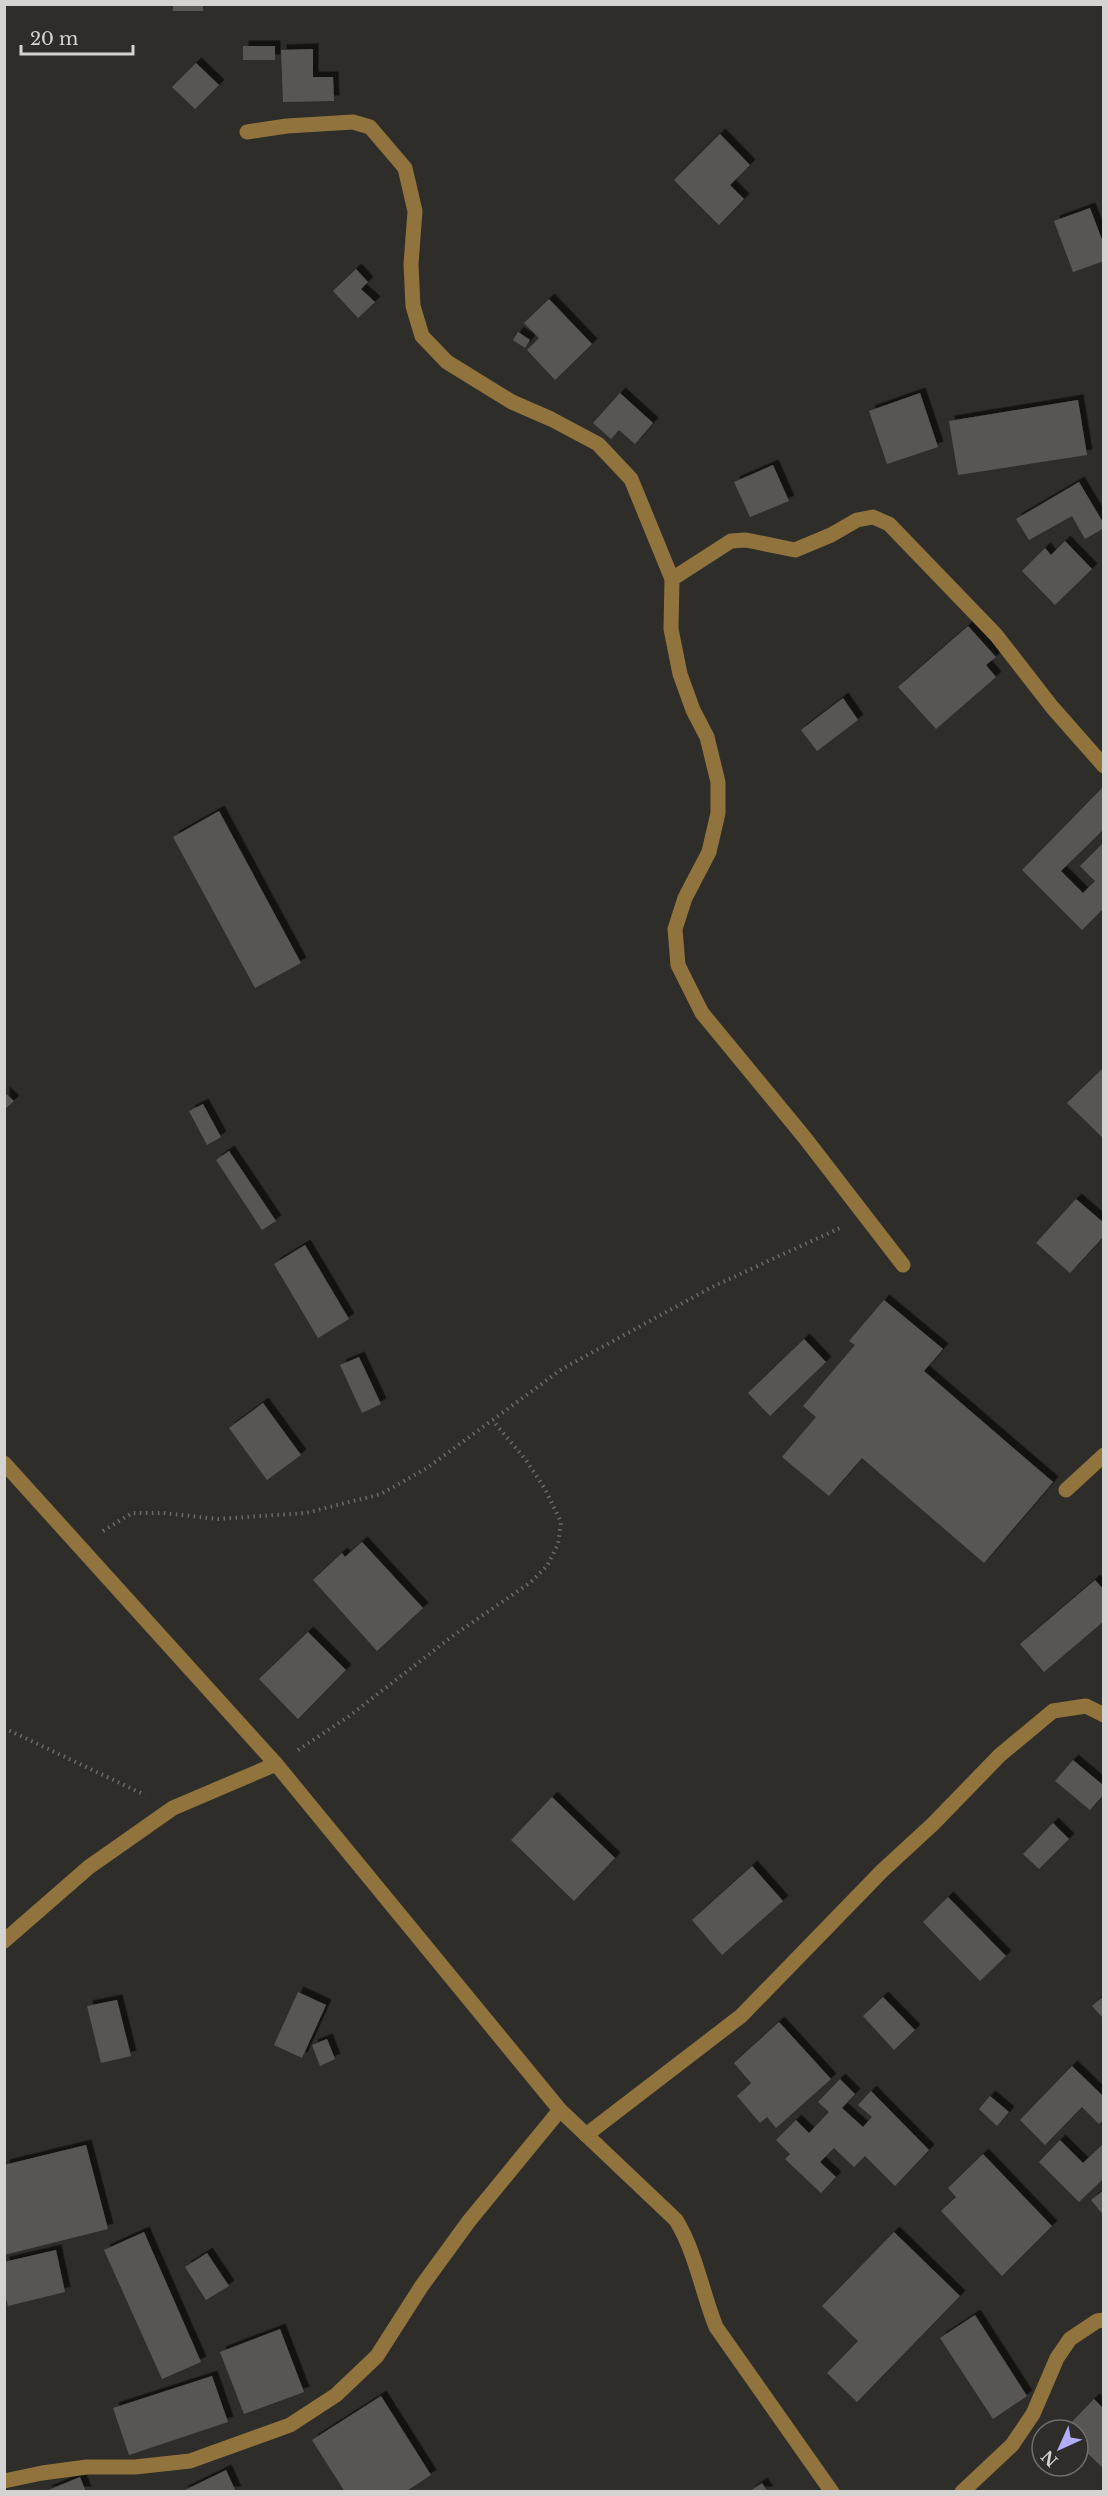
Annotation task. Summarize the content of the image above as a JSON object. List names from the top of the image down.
{
  "scale_bar": "20 m",
  "north": "bottom left"
}
